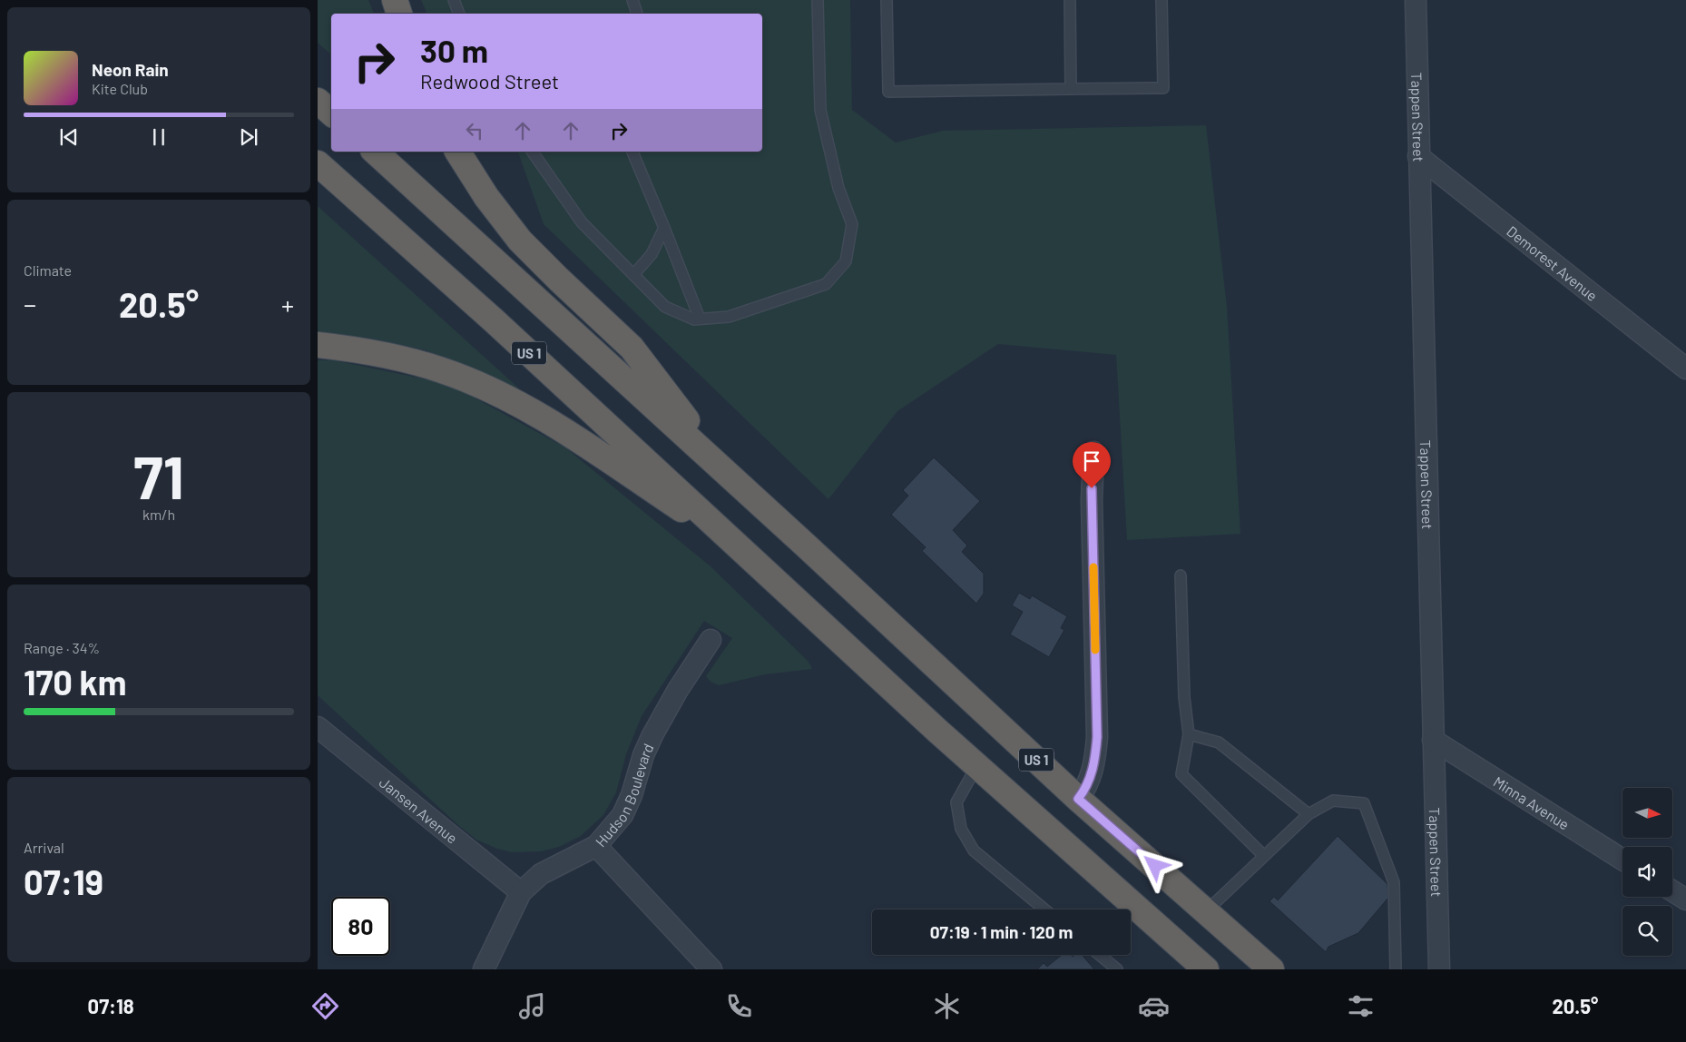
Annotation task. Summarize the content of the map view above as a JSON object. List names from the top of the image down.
{
  "streets": {
    "highway": ["US 1"],
    "street": [
      "Tappen Street",
      "Demorest Avenue",
      "Hudson Boulevard",
      "Minna Avenue",
      "Jansen Avenue"
    ]
  },
  "crossings": [
    ["Tappen Street", "Demorest Avenue"],
    ["Tappen Street", "Minna Avenue"],
    ["Hudson Boulevard", "Jansen Avenue"]
  ],
  "north": "right",
  "page": {
    "turn": ["30 m", "Redwood Street"],
    "song": ["Neon Rain", "Kite Club"],
    "tile": [
      "Climate",
      ["71", "km/h"],
      ["Range · 34%", "170 km"],
      ["Arrival", "07:19"]
    ],
    "heat": ["−", "20.5°", "+"],
    "limit": "80",
    "trip": "07:19 · 1 min · 120 m",
    "tabs": ["07:18", "20.5°"]
  }
}
